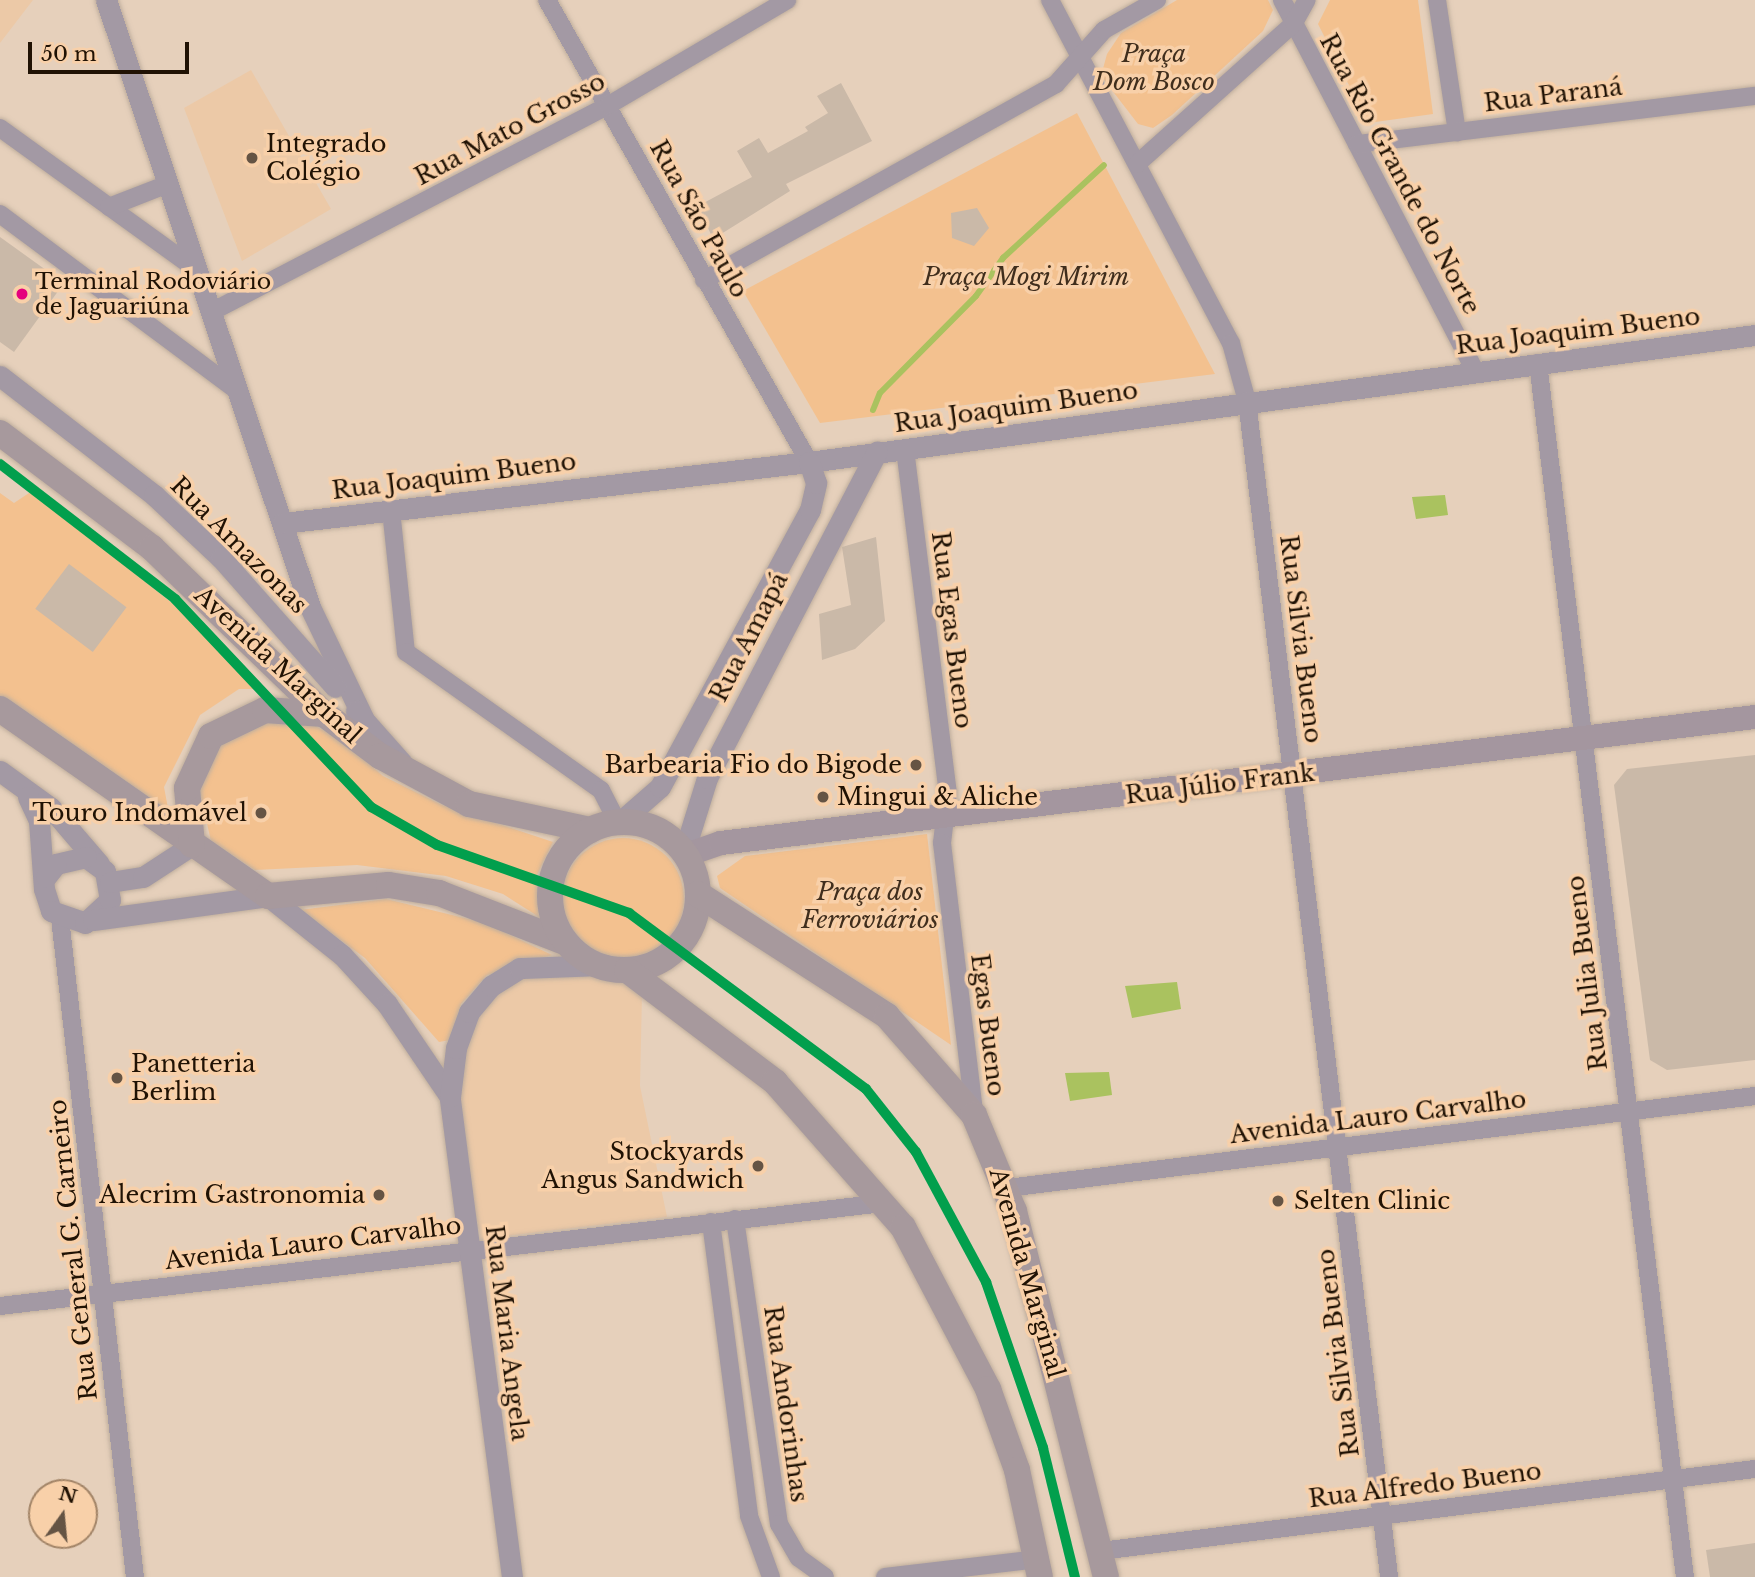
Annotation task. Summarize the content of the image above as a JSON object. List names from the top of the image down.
{
  "streets": {
    "main road": ["Avenida Marginal", "Rua Júlio Frank"],
    "street": [
      "Rua Paraná",
      "Rua Mato Grosso",
      "Rua Rio Grande do Norte",
      "Rua São Paulo",
      "Rua Joaquim Bueno",
      "Rua Amazonas",
      "Rua Egas Bueno",
      "Rua Amapá",
      "Rua Silvia Bueno",
      "Rua Julia Bueno",
      "Egas Bueno",
      "Avenida Lauro Carvalho",
      "Rua General G. Carneiro",
      "Rua Maria Angela",
      "Rua Andorinhas",
      "Rua Alfredo Bueno"
    ]
  },
  "crossings": [
    ["Rua Paraná", "Rua Rio Grande do Norte"],
    ["Rua Mato Grosso", "Rua São Paulo"],
    ["Rua Rio Grande do Norte", "Rua Joaquim Bueno"],
    ["Rua São Paulo", "Rua Joaquim Bueno"],
    ["Rua São Paulo", "Rua Amapá"],
    ["Rua Joaquim Bueno", "Rua Egas Bueno"],
    ["Rua Joaquim Bueno", "Rua Amapá"],
    ["Rua Joaquim Bueno", "Rua Silvia Bueno"],
    ["Rua Joaquim Bueno", "Rua Julia Bueno"],
    ["Rua Amazonas", "Avenida Marginal"],
    ["Rua Egas Bueno", "Rua Júlio Frank"],
    ["Rua Egas Bueno", "Egas Bueno"],
    ["Rua Amapá", "Avenida Marginal"],
    ["Rua Amapá", "Rua Júlio Frank"],
    ["Rua Amapá", "Rua Maria Angela"],
    ["Rua Silvia Bueno", "Rua Júlio Frank"],
    ["Rua Silvia Bueno", "Avenida Lauro Carvalho"],
    ["Rua Silvia Bueno", "Rua Alfredo Bueno"],
    ["Avenida Marginal", "Rua Júlio Frank"],
    ["Avenida Marginal", "Egas Bueno"],
    ["Avenida Marginal", "Avenida Lauro Carvalho"],
    ["Avenida Marginal", "Rua Maria Angela"],
    ["Avenida Marginal", "Rua Alfredo Bueno"],
    ["Rua Júlio Frank", "Rua Julia Bueno"],
    ["Rua Júlio Frank", "Egas Bueno"],
    ["Rua Júlio Frank", "Rua Maria Angela"],
    ["Rua Julia Bueno", "Avenida Lauro Carvalho"],
    ["Rua Julia Bueno", "Rua Alfredo Bueno"],
    ["Avenida Lauro Carvalho", "Rua General G. Carneiro"],
    ["Avenida Lauro Carvalho", "Rua Maria Angela"],
    ["Avenida Lauro Carvalho", "Rua Andorinhas"]
  ],
  "parks": ["Praça Dom Bosco", "Praça Mogi Mirim", "Praça dos Ferroviários"],
  "places": [
    "Integrado Colégio",
    "Terminal Rodoviário de Jaguariúna",
    "Barbearia Fio do Bigode",
    "Mingui & Aliche",
    "Touro Indomável",
    "Panetteria Berlim",
    "Stockyards Angus Sandwich",
    "Alecrim Gastronomia",
    "Selten Clinic"
  ],
  "scale_bar": "50 m",
  "north": "top"
}
